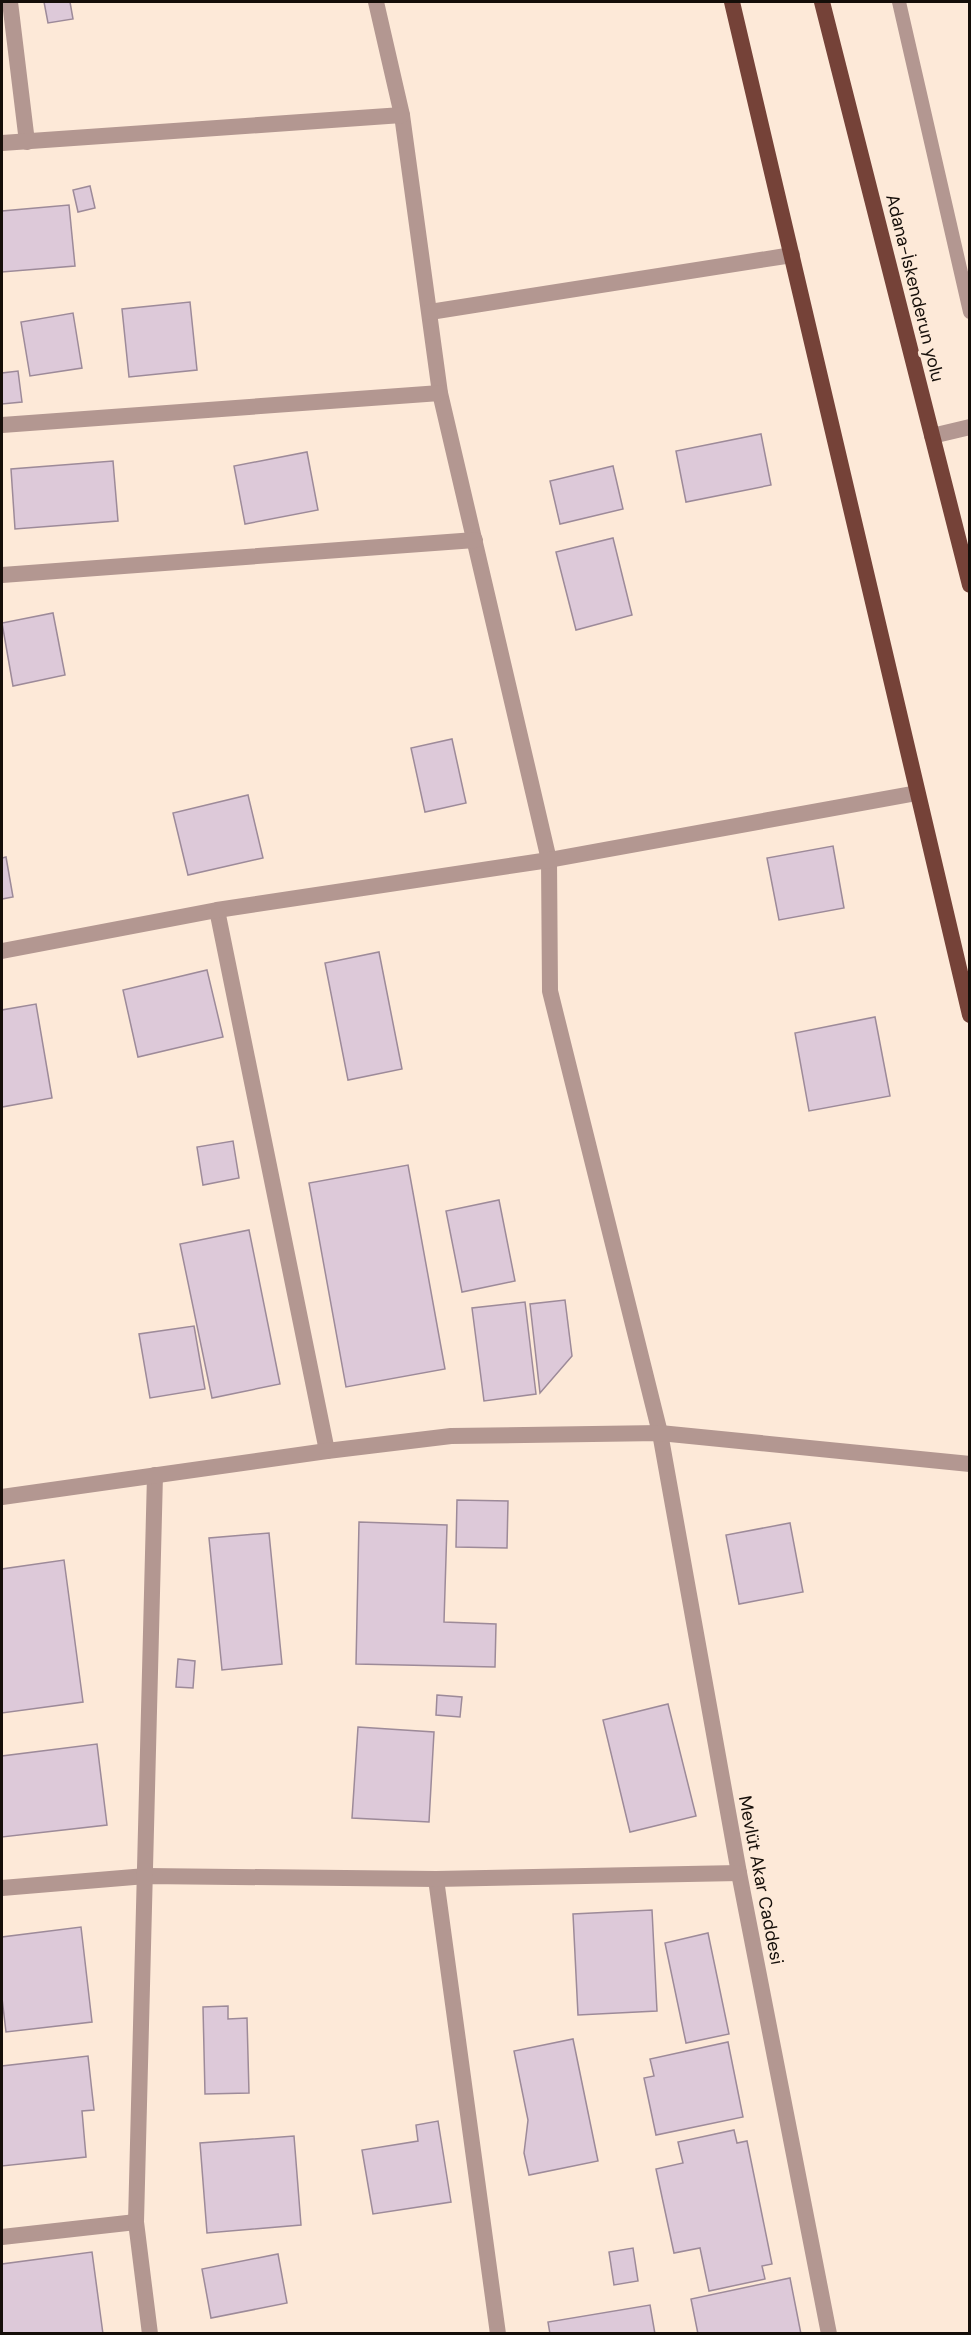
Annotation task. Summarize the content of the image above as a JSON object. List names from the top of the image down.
{
  "streets": {
    "highway": ["Adana-İskenderun yolu"],
    "street": ["Mevlüt Akar Caddesi"]
  }
}
